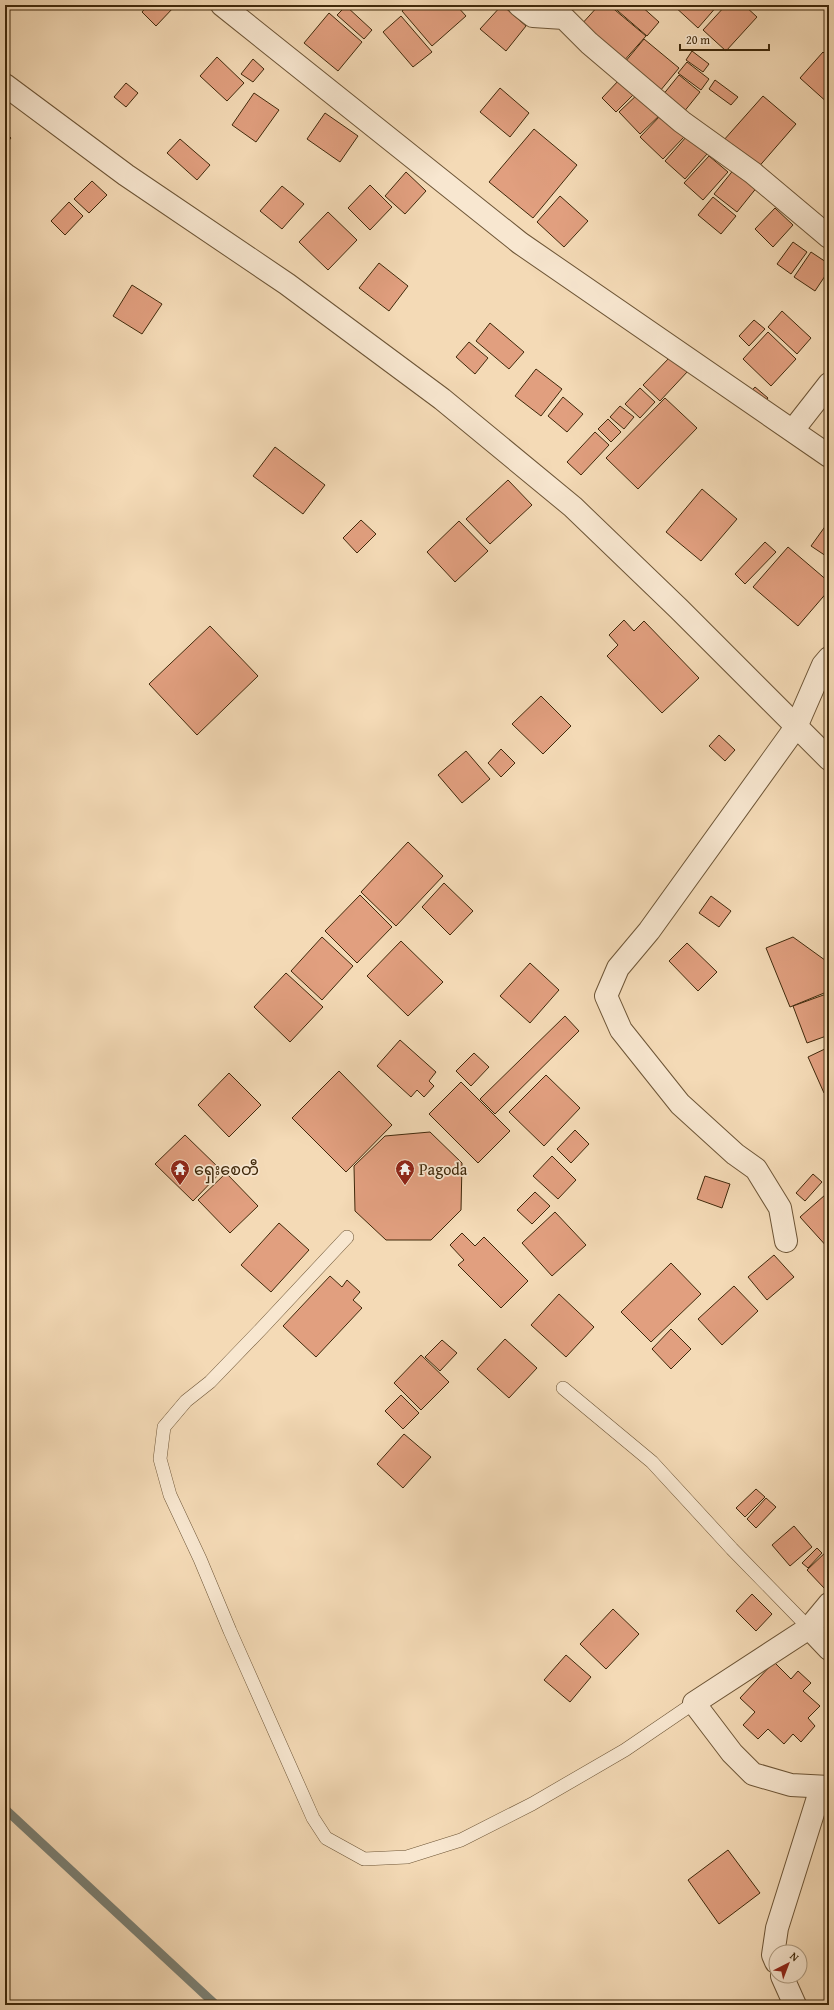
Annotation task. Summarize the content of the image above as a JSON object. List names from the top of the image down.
{
  "places": {
    "temple": ["ရှေးစေတီ", "Pagoda"]
  },
  "scale_bar": "20 m",
  "north": "top right"
}
